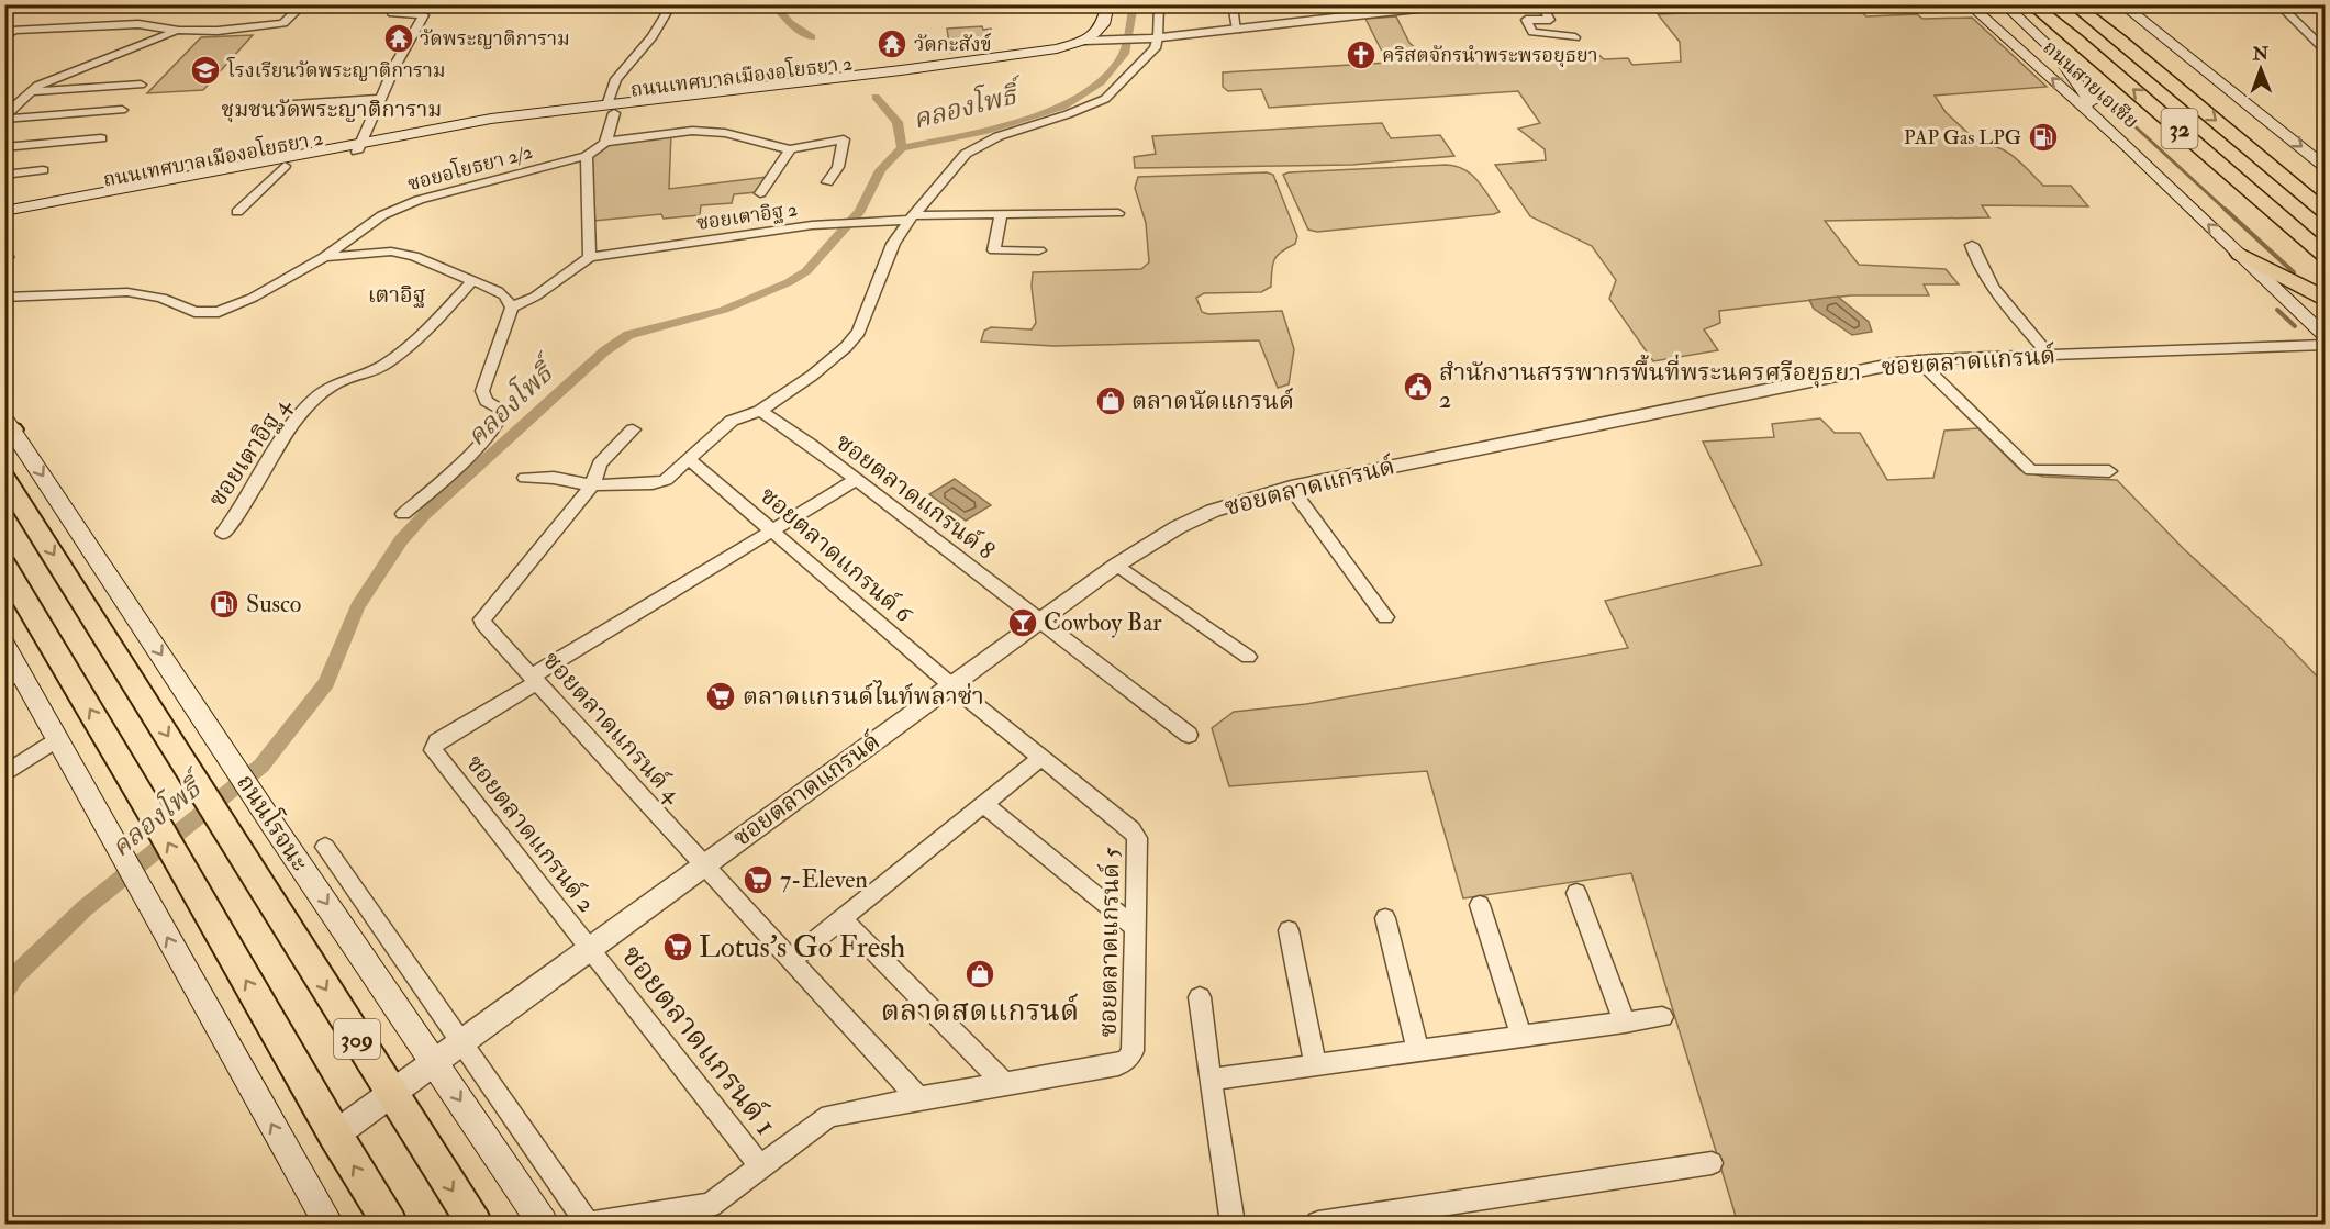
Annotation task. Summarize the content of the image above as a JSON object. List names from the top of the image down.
{
  "streets": {
    "highway": ["ถนนสายเอเชีย", "32"],
    "main road": ["ถนนเทศบาลเมืองอโยธยา 2", "ถนนโรจนะ", "309"],
    "street": [
      "ซอยอโยธยา 2/2",
      "ซอยเตาอิฐ 2",
      "ซอยตลาดแกรนด์",
      "ซอยเตาอิฐ 4",
      "ซอยตลาดแกรนด์ 8",
      "ซอยตลาดแกรนด์ 6",
      "ซอยตลาดแกรนด์ 4",
      "ซอยตลาดแกรนด์ 2",
      "ซอยตลาดแกรนด์ 5",
      "ซอยตลาดแกรนด์ 1"
    ]
  },
  "crossings": [
    ["ซอยตลาดแกรนด์", "ซอยตลาดแกรนด์ 8"],
    ["ซอยตลาดแกรนด์", "ซอยตลาดแกรนด์ 6"],
    ["ซอยตลาดแกรนด์", "ซอยตลาดแกรนด์ 4"],
    ["ซอยตลาดแกรนด์", "ถนนโรจนะ"],
    ["ซอยตลาดแกรนด์", "ซอยตลาดแกรนด์ 2"],
    ["ซอยตลาดแกรนด์", "ซอยตลาดแกรนด์ 5"],
    ["ซอยตลาดแกรนด์", "309"],
    ["ซอยตลาดแกรนด์", "ซอยตลาดแกรนด์ 1"],
    ["ซอยตลาดแกรนด์ 6", "ซอยตลาดแกรนด์ 5"],
    ["ซอยตลาดแกรนด์ 4", "ซอยตลาดแกรนด์ 2"],
    ["ซอยตลาดแกรนด์ 2", "ซอยตลาดแกรนด์ 1"]
  ],
  "districts": ["ชุมชนวัดพระญาติการาม", "เตาอิฐ"],
  "water": ["คลองโพธิ์"],
  "places": {
    "temple": ["วัดพระญาติการาม", "วัดกะสังข์"],
    "church": ["คริสตจักรนำพระพรอยุธยา"],
    "school or university": ["โรงเรียนวัดพระญาติการาม"],
    "fuel station": ["PAP Gas LPG", "Susco"],
    "public building": ["สำนักงานสรรพากรพื้นที่พระนครศรีอยุธยา 2"],
    "shop": ["ตลาดนัดแกรนด์", "ตลาดสดแกรนด์"],
    "bar": ["Cowboy Bar"],
    "supermarket": ["ตลาดแกรนด์ไนท์พลาซ่า", "7-Eleven", "Lotus's Go Fresh"]
  },
  "north": "top"
}
